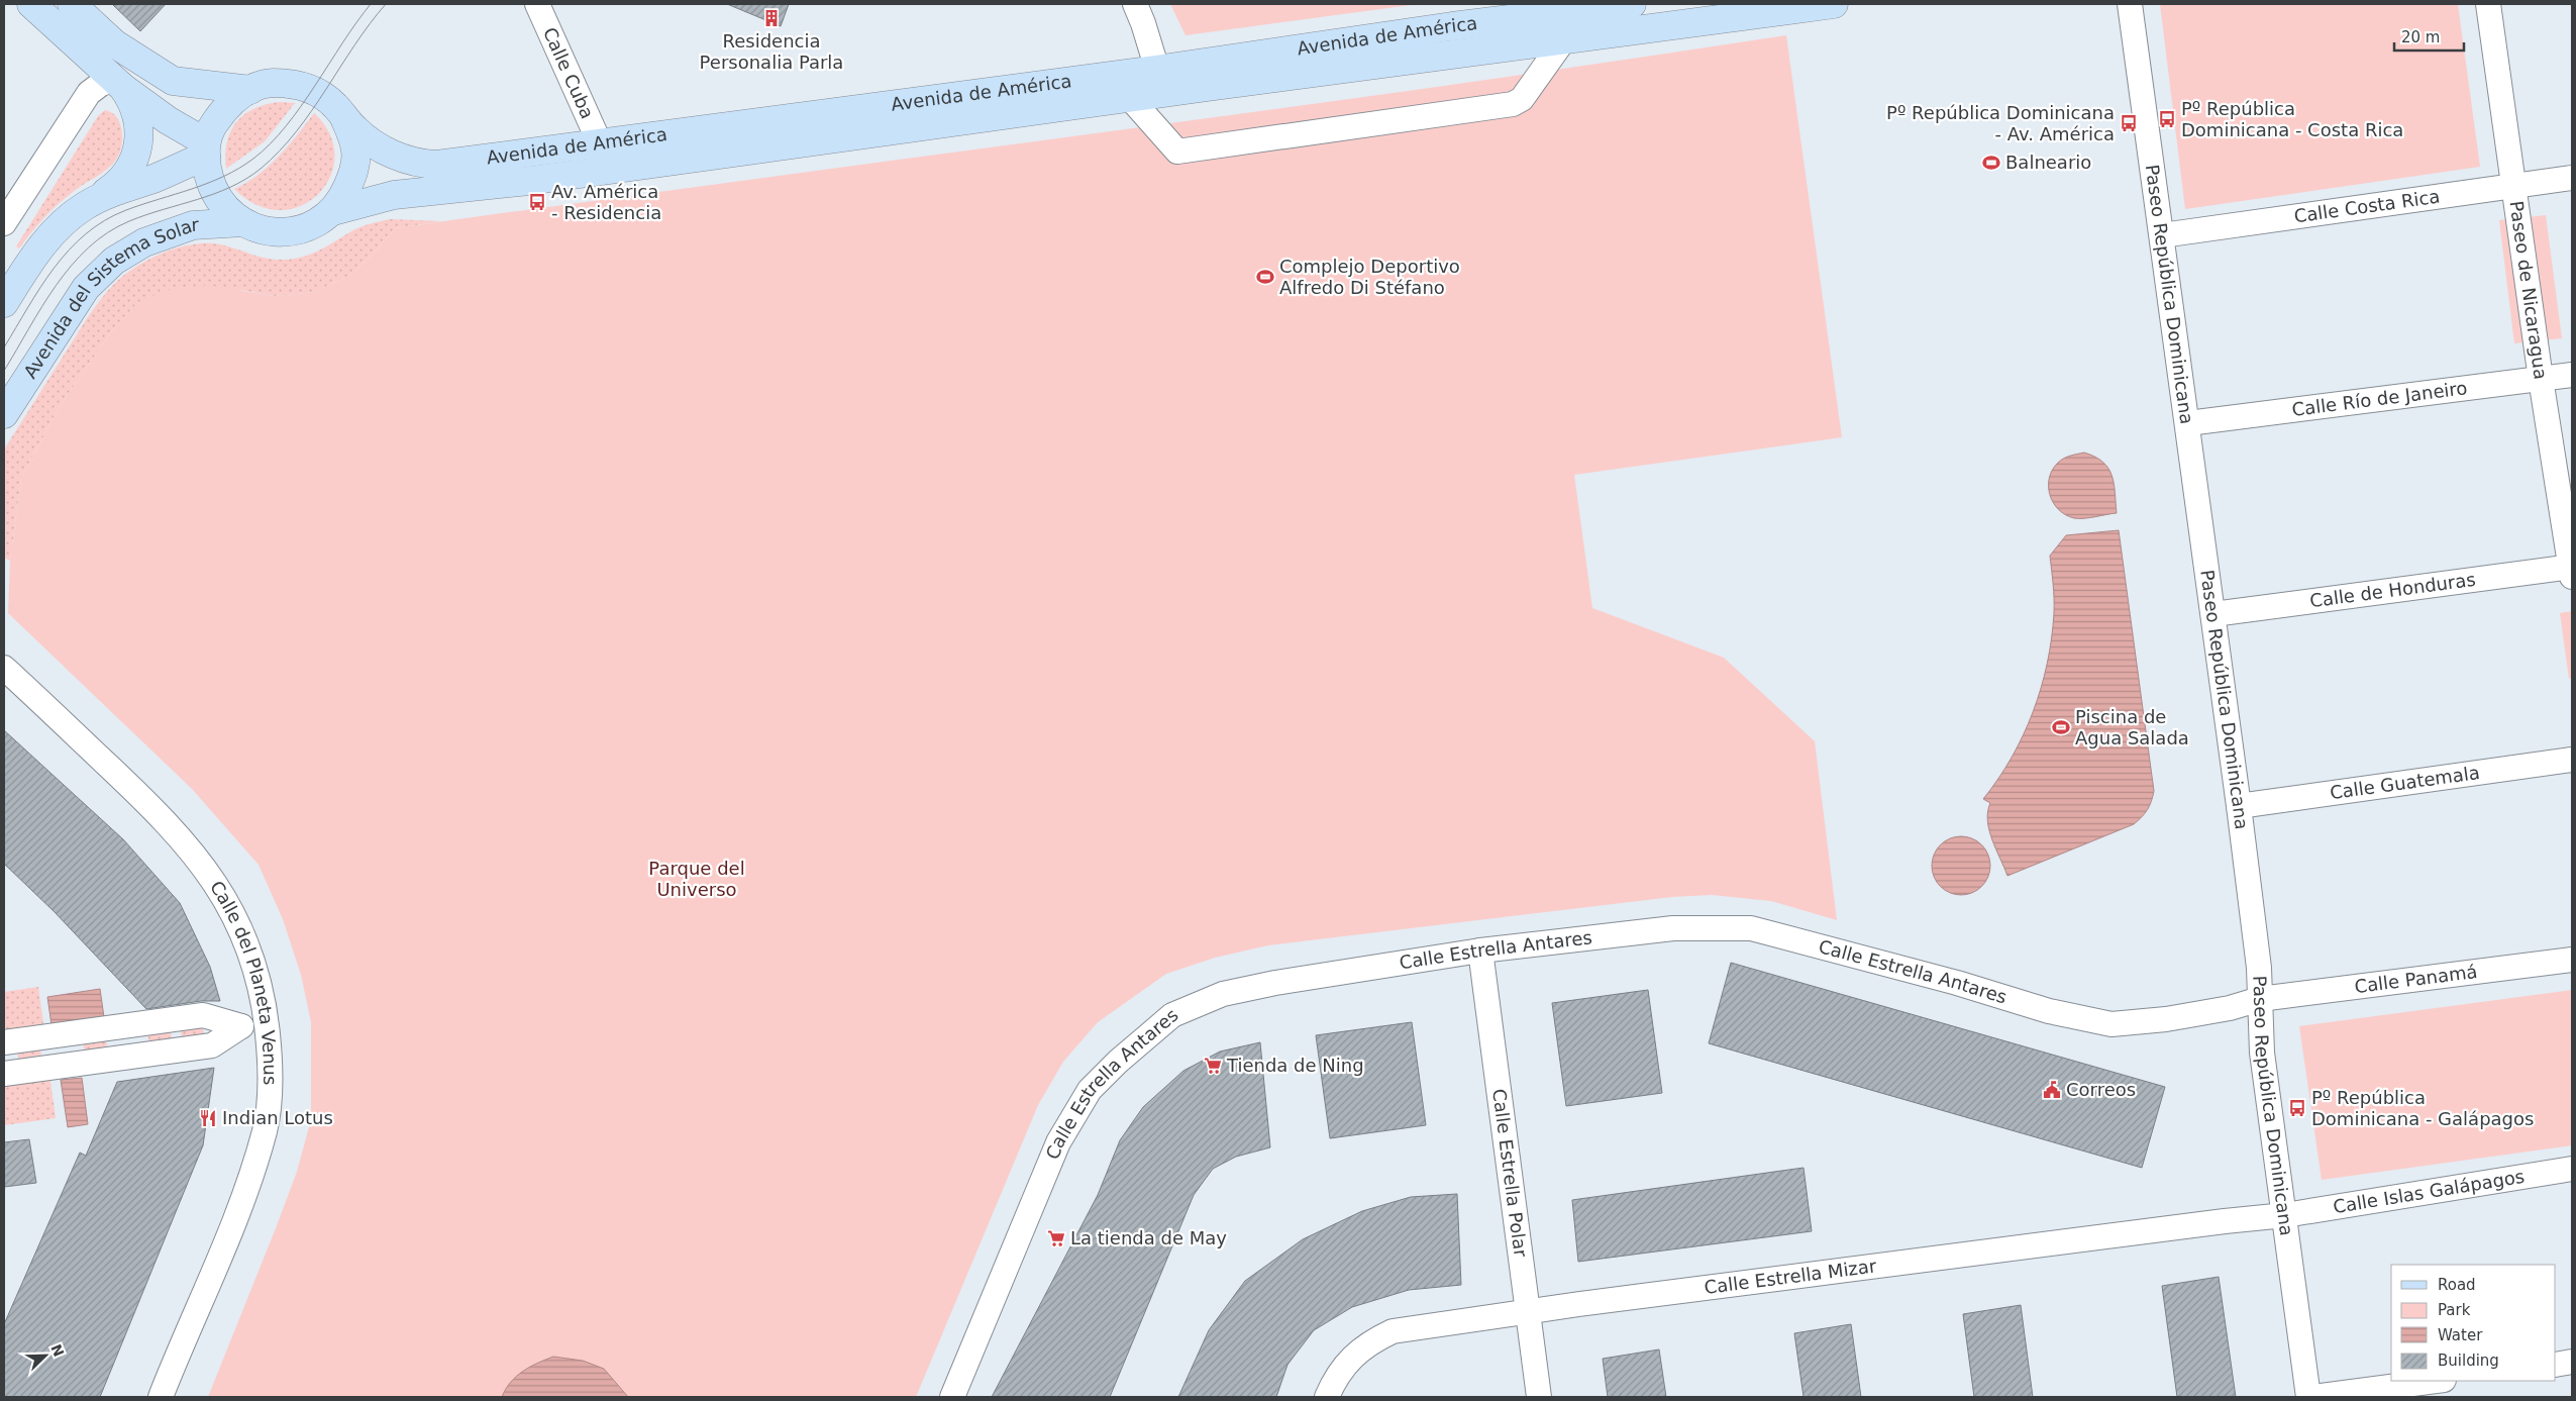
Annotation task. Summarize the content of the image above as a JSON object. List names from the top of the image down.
{
  "streets": {
    "main road": ["Avenida de América", "Avenida del Sistema Solar"],
    "street": [
      "Calle Cuba",
      "Calle Costa Rica",
      "Paseo de Nicaragua",
      "Paseo República Dominicana",
      "Calle Río de Janeiro",
      "Calle de Honduras",
      "Calle Guatemala",
      "Calle Estrella Antares",
      "Calle Panamá",
      "Calle del Planeta Venus",
      "Calle Estrella Polar",
      "Calle Islas Galápagos",
      "Calle Estrella Mizar"
    ]
  },
  "crossings": [
    ["Avenida de América", "Calle Cuba"],
    ["Avenida de América", "Avenida del Sistema Solar"],
    ["Calle Costa Rica", "Paseo de Nicaragua"],
    ["Calle Costa Rica", "Paseo República Dominicana"],
    ["Paseo de Nicaragua", "Calle Río de Janeiro"],
    ["Paseo de Nicaragua", "Calle de Honduras"],
    ["Paseo República Dominicana", "Calle Río de Janeiro"],
    ["Paseo República Dominicana", "Calle de Honduras"],
    ["Paseo República Dominicana", "Calle Guatemala"],
    ["Paseo República Dominicana", "Calle Estrella Antares"],
    ["Paseo República Dominicana", "Calle Panamá"],
    ["Paseo República Dominicana", "Calle Islas Galápagos"],
    ["Paseo República Dominicana", "Calle Estrella Mizar"],
    ["Calle Estrella Antares", "Calle Panamá"],
    ["Calle Estrella Antares", "Calle Estrella Polar"],
    ["Calle Estrella Polar", "Calle Estrella Mizar"],
    ["Calle Islas Galápagos", "Calle Estrella Mizar"]
  ],
  "parks": ["Parque del Universo"],
  "places": {
    "building": ["Residencia Personalia Parla"],
    "bus stop": [
      "Pº República Dominicana - Costa Rica",
      "Pº República Dominicana - Av. América",
      "Av. América - Residencia",
      "Pº República Dominicana - Galápagos"
    ],
    "sports": ["Balneario", "Complejo Deportivo Alfredo Di Stéfano", "Piscina de Agua Salada"],
    "supermarket": ["Tienda de Ning", "La tienda de May"],
    "public building": ["Correos"],
    "restaurant": ["Indian Lotus"]
  },
  "legend": [
    "Road",
    "Park",
    "Water",
    "Building"
  ],
  "scale_bar": "20 m",
  "north": "top right"
}
